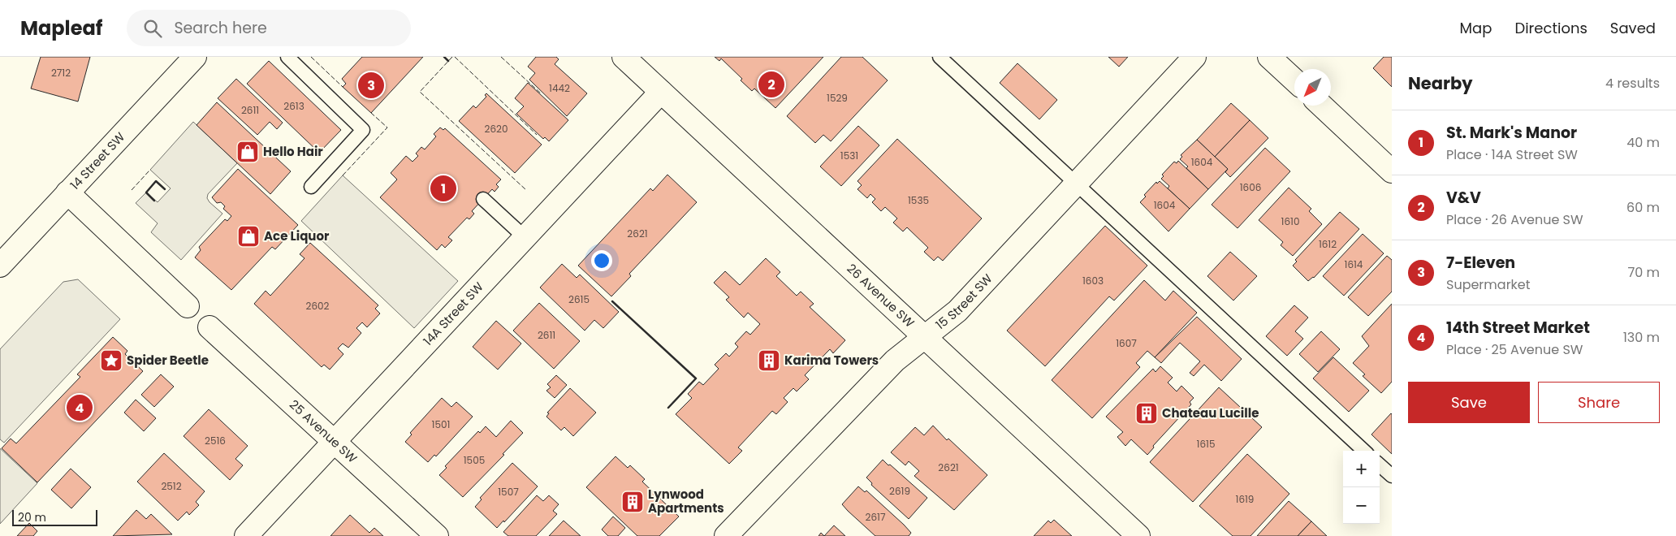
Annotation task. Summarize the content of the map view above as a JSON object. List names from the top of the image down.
{
  "streets": {
    "street": [
      "14 Street SW",
      "26 Avenue SW",
      "15 Street SW",
      "14A Street SW",
      "25 Avenue SW"
    ]
  },
  "crossings": [
    ["26 Avenue SW", "15 Street SW"],
    ["26 Avenue SW", "14A Street SW"],
    ["14A Street SW", "25 Avenue SW"]
  ],
  "places": {
    "shop": ["Hello Hair", "Ace Liquor"],
    "place": ["Spider Beetle"],
    "building": ["Karima Towers", "Chateau Lucille", "Lynwood Apartments"]
  },
  "house_numbers": [
    "2712",
    "1442",
    "1529",
    "2613",
    "2611",
    "2620",
    "1531",
    "1604",
    "1606",
    "1535",
    "1604",
    "1610",
    "2621",
    "1612",
    "1614",
    "1603",
    "2615",
    "2602",
    "2611",
    "1607",
    "1501",
    "2516",
    "1615",
    "1505",
    "2621",
    "2512",
    "2619",
    "1507",
    "1619",
    "2617"
  ],
  "scale_bar": "20 m",
  "north": "bottom left",
  "page": {
    "header": "Mapleaf",
    "search": "Search here",
    "nav": ["Map", "Directions", "Saved"],
    "heading": ["Nearby", "4 results"],
    "pins": [
      "2",
      "3",
      "1",
      "4"
    ],
    "list": [
      {
        "mark": "1",
        "name": "St. Mark's Manor",
        "note": "Place · 14A Street SW",
        "value": "40 m"
      },
      {
        "mark": "2",
        "name": "V&V",
        "note": "Place · 26 Avenue SW",
        "value": "60 m"
      },
      {
        "mark": "3",
        "name": "7-Eleven",
        "note": "Supermarket",
        "value": "70 m"
      },
      {
        "mark": "4",
        "name": "14th Street Market",
        "note": "Place · 25 Avenue SW",
        "value": "130 m"
      }
    ],
    "buttons": ["Save", "Share"],
    "map_buttons": ["+", "−"],
    "scale": "20 m"
  }
}
